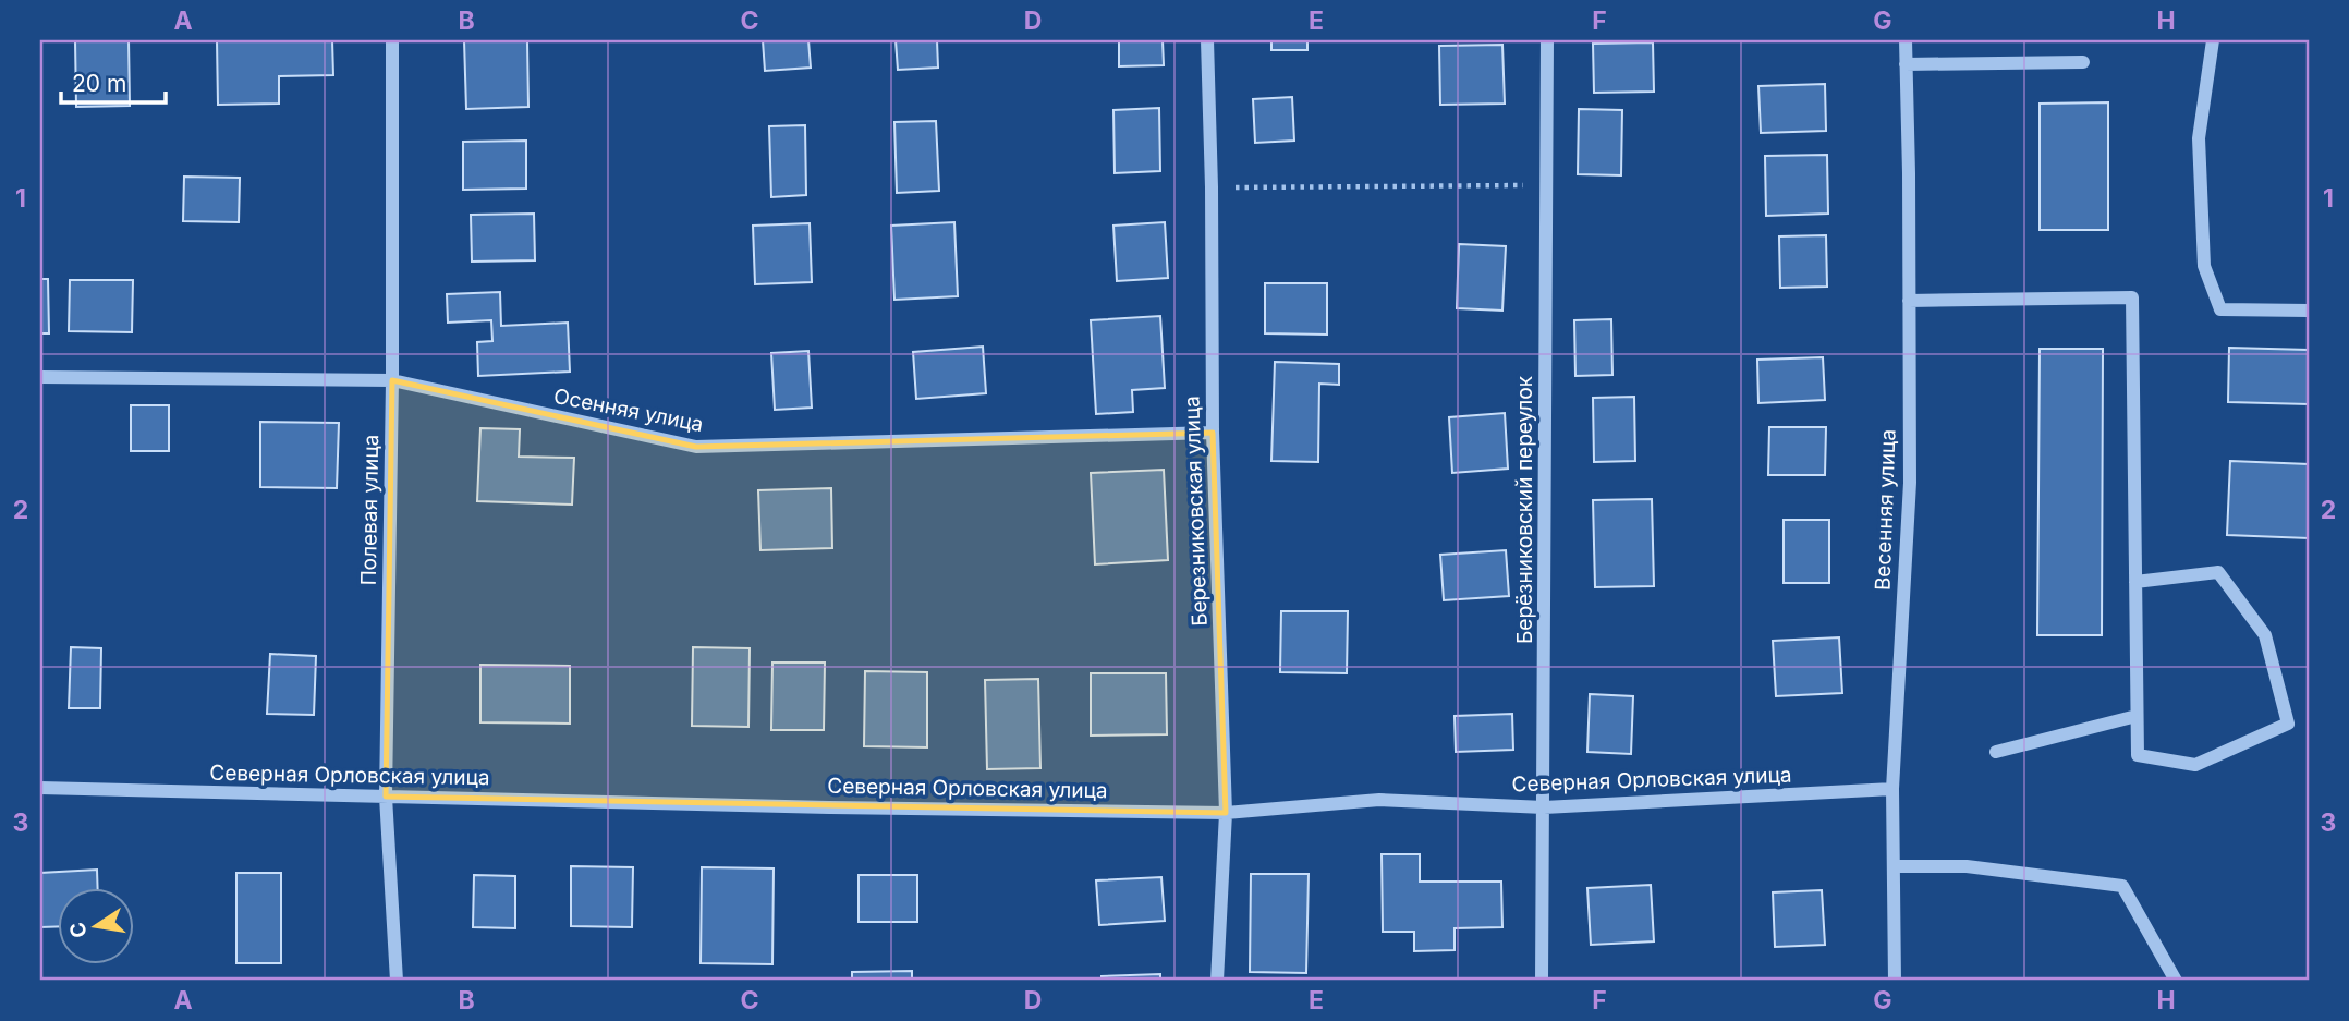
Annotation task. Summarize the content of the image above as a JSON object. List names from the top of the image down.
{
  "streets": {
    "street": [
      "Осенняя улица",
      "Полевая улица",
      "Берёзниковский переулок",
      "Весенняя улица",
      "Березниковская улица",
      "Северная Орловская улица"
    ]
  },
  "crossings": [
    ["Осенняя улица", "Полевая улица"],
    ["Осенняя улица", "Березниковская улица"],
    ["Полевая улица", "Северная Орловская улица"],
    ["Берёзниковский переулок", "Северная Орловская улица"],
    ["Весенняя улица", "Северная Орловская улица"],
    ["Березниковская улица", "Северная Орловская улица"]
  ],
  "scale_bar": "20 m",
  "north": "left",
  "grid": {
    "columns": [
      "A",
      "B",
      "C",
      "D",
      "E",
      "F",
      "G",
      "H"
    ],
    "rows": ["1", "2", "3"]
  }
}
